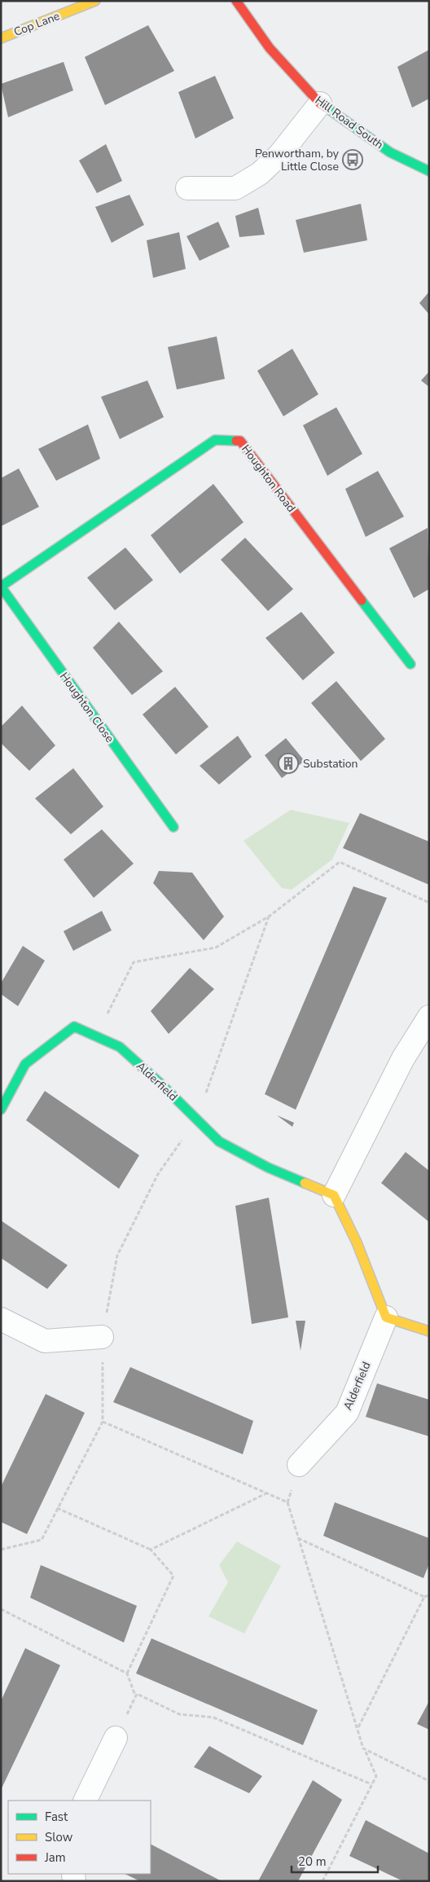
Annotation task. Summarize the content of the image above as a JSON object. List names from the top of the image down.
{
  "streets": {
    "street": [
      "Cop Lane",
      "Hill Road South",
      "Houghton Road",
      "Houghton Close",
      "Alderfield"
    ]
  },
  "crossings": [
    ["Houghton Road", "Houghton Close"]
  ],
  "places": {
    "bus stop": ["Penwortham, by Little Close"],
    "building": ["Substation"]
  },
  "legend": ["Fast", "Slow", "Jam"],
  "scale_bar": "20 m"
}
